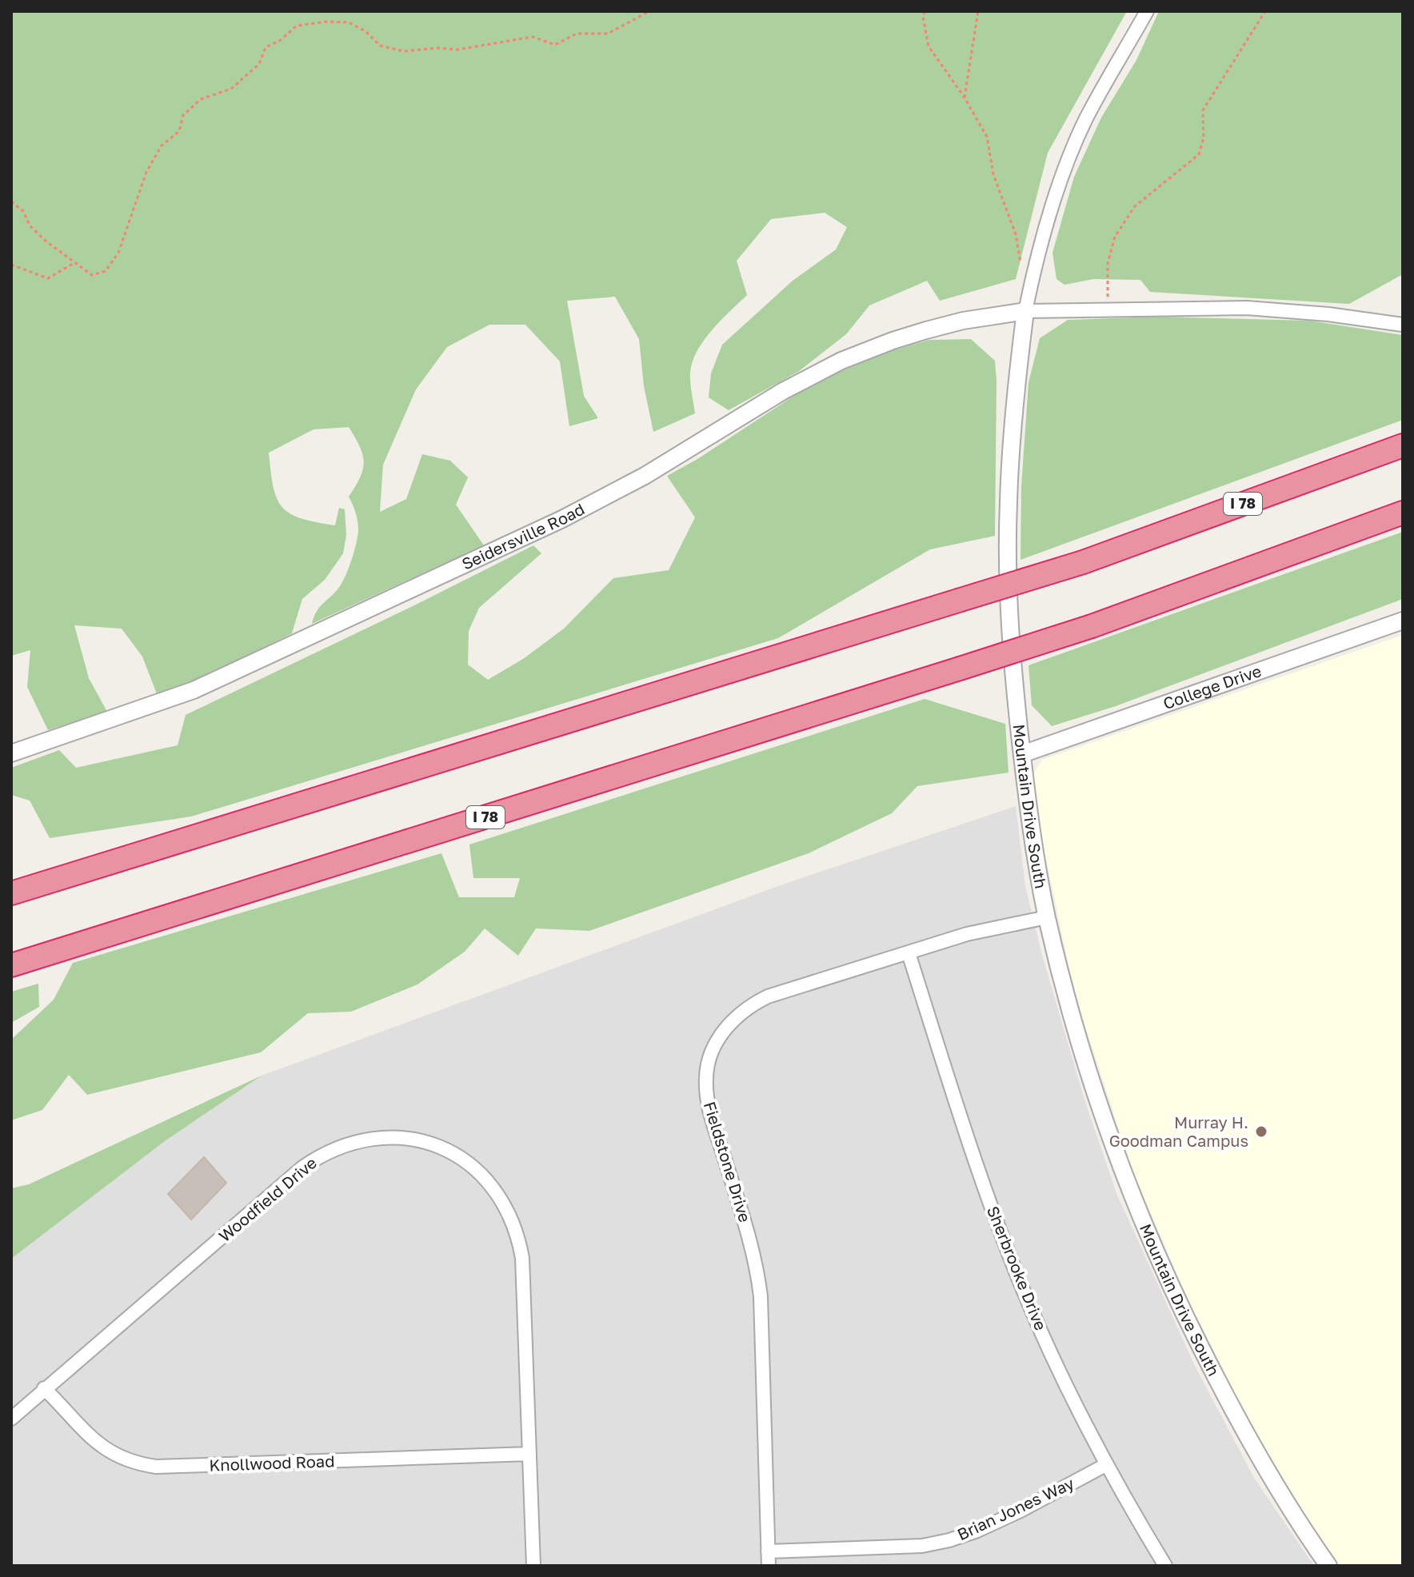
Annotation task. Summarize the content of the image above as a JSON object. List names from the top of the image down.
{
  "streets": {
    "highway": ["I 78"],
    "street": [
      "Seidersville Road",
      "College Drive",
      "Mountain Drive South",
      "Fieldstone Drive",
      "Woodfield Drive",
      "Sherbrooke Drive",
      "Knollwood Road",
      "Brian Jones Way"
    ]
  },
  "crossings": [
    ["Seidersville Road", "Mountain Drive South"],
    ["College Drive", "Mountain Drive South"],
    ["Mountain Drive South", "Fieldstone Drive"],
    ["Fieldstone Drive", "Sherbrooke Drive"],
    ["Fieldstone Drive", "Brian Jones Way"],
    ["Woodfield Drive", "Knollwood Road"],
    ["Sherbrooke Drive", "Brian Jones Way"]
  ],
  "places": ["Murray H. Goodman Campus"]
}
